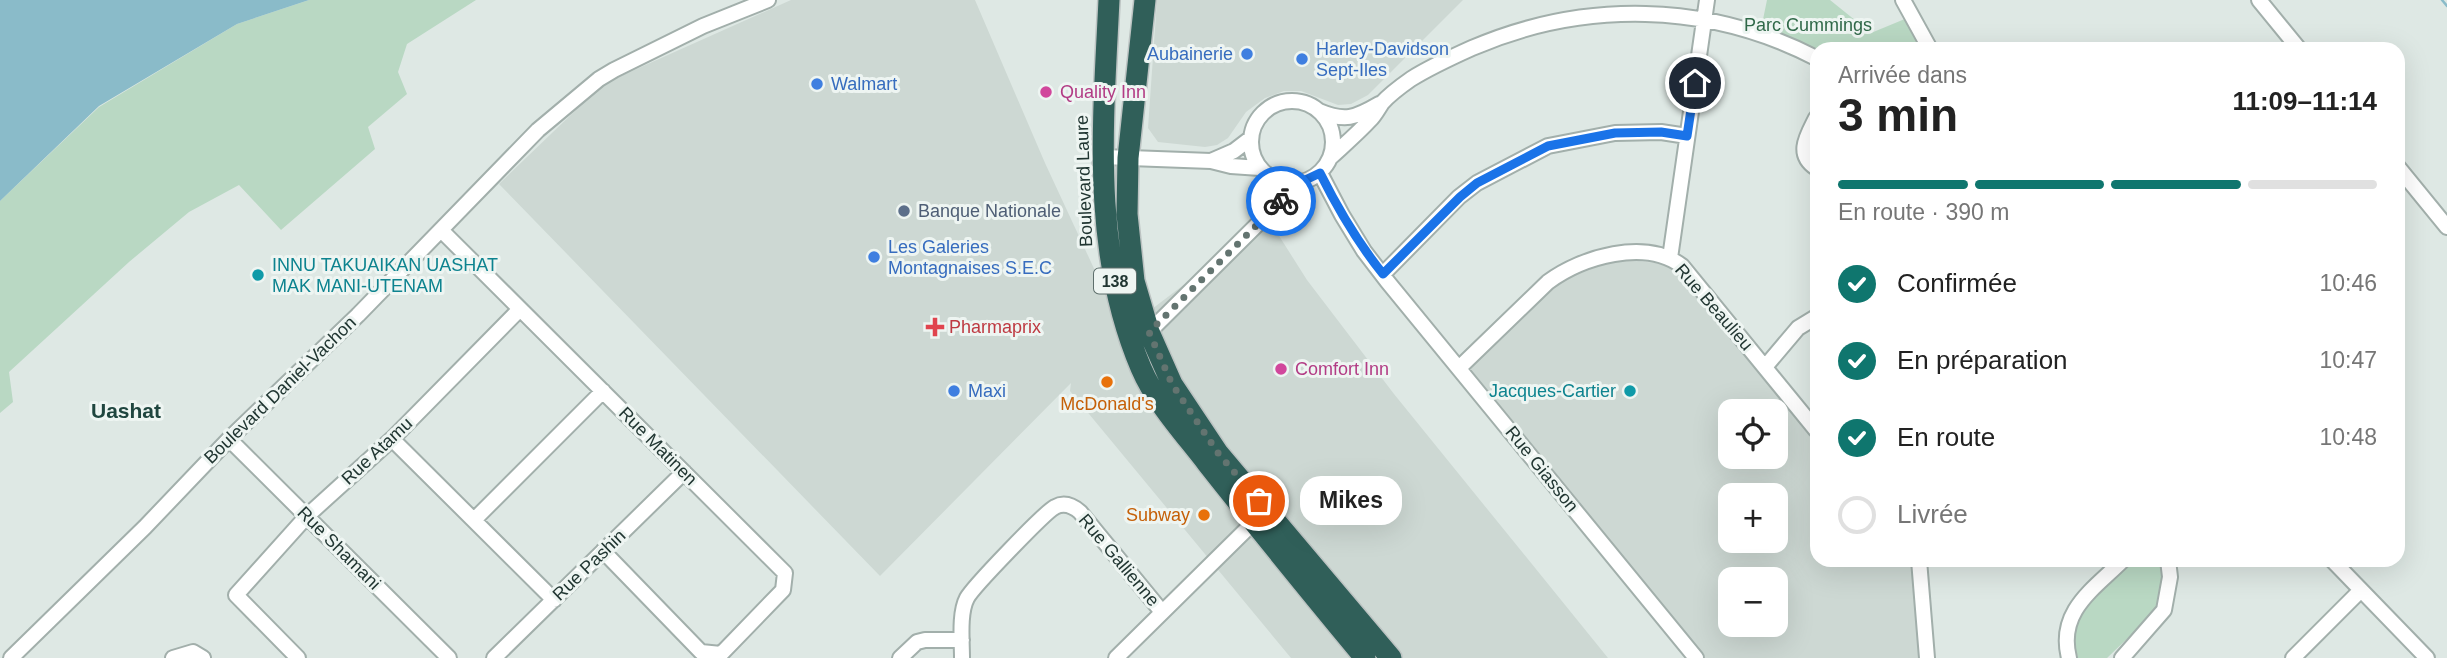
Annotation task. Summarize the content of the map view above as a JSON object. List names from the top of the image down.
{
  "streets": {
    "highway": ["Boulevard Laure", "138"],
    "street": [
      "Rue Beaulieu",
      "Boulevard Daniel-Vachon",
      "Rue Matinen",
      "Rue Atamu",
      "Rue Giasson",
      "Rue Shamani",
      "Rue Gallienne",
      "Rue Pashin"
    ]
  },
  "crossings": [
    ["Boulevard Daniel-Vachon", "Rue Matinen"],
    ["Boulevard Daniel-Vachon", "Rue Shamani"],
    ["Rue Matinen", "Rue Atamu"],
    ["Rue Matinen", "Rue Pashin"],
    ["Rue Atamu", "Rue Shamani"]
  ],
  "districts": ["Uashat"],
  "parks": ["Parc Cummings"],
  "places": {
    "other": [
      "Aubainerie",
      "Harley-Davidson Sept-Iles",
      "Walmart",
      "Quality Inn",
      "Banque Nationale",
      "Les Galeries Montagnaises S.E.C",
      "INNU TAKUAIKAN UASHAT MAK MANI-UTENAM",
      "Comfort Inn",
      "McDonald's",
      "Maxi",
      "Jacques-Cartier",
      "Mikes",
      "Subway"
    ],
    "health": ["Pharmaprix"]
  },
  "page": {
    "heading": ["3 min", "Arrivée dans", "11:09–11:14"],
    "bar": "En route · 390 m",
    "list": [
      ["Confirmée", "10:46"],
      ["En préparation", "10:47"],
      ["En route", "10:48"],
      "Livrée"
    ],
    "map_buttons": ["+", "−"],
    "bubble": "Mikes"
  }
}
